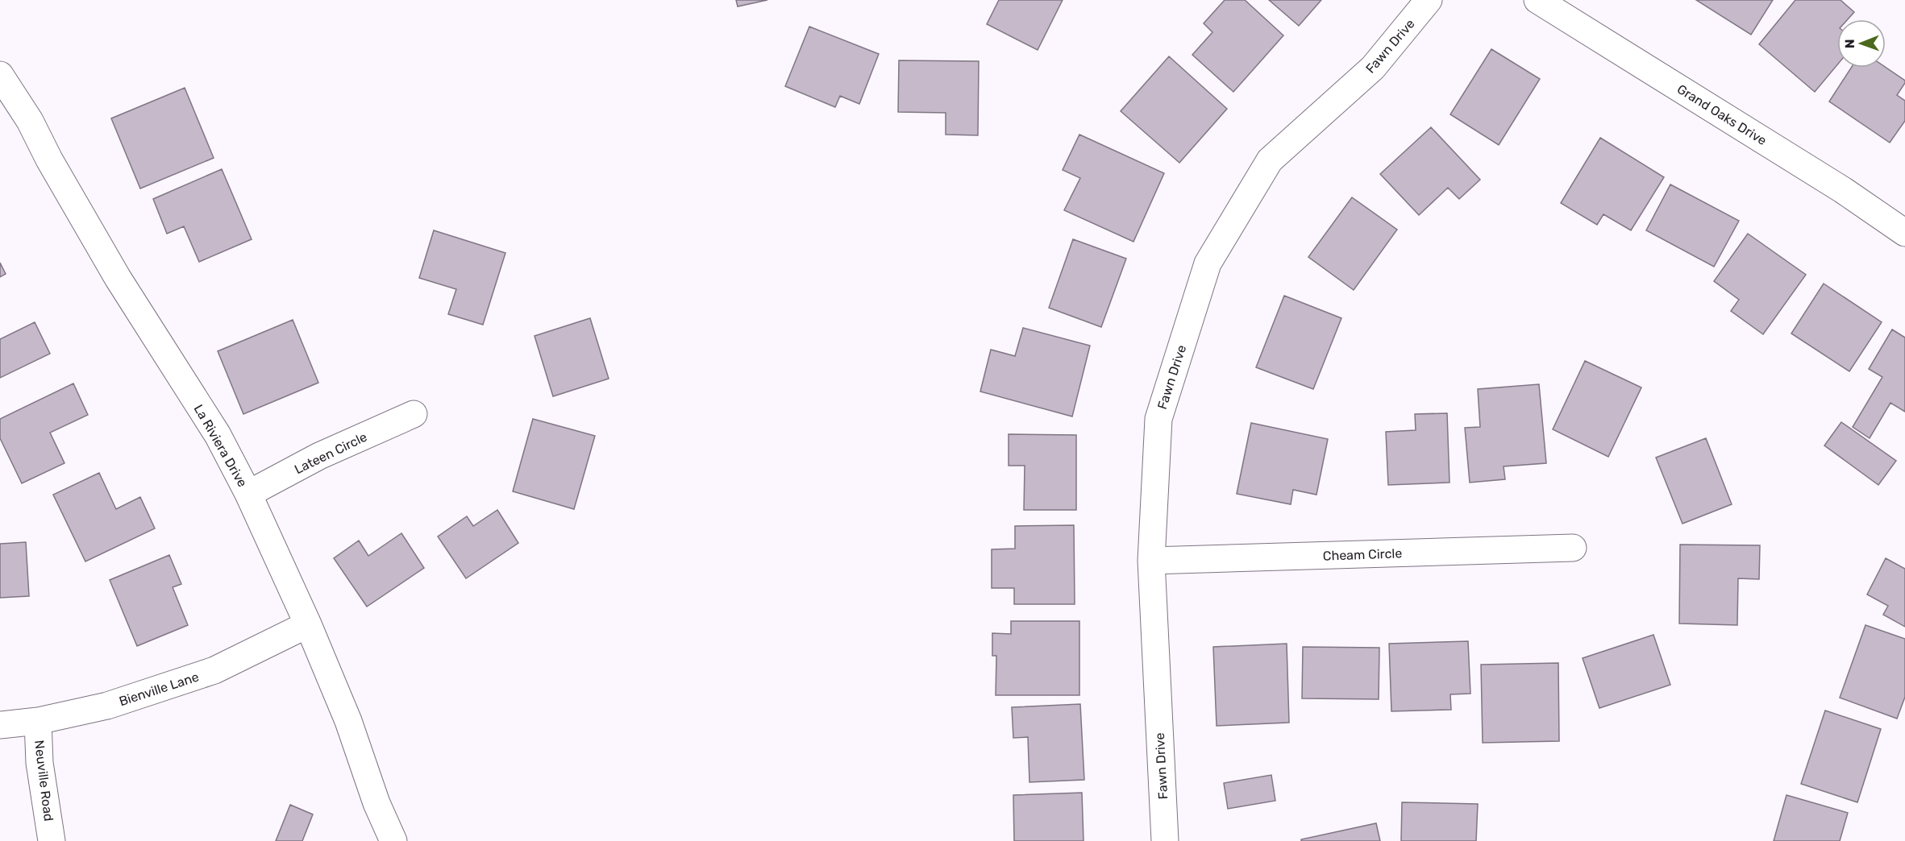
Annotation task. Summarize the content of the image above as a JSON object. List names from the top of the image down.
{
  "streets": {
    "street": [
      "Fawn Drive",
      "Grand Oaks Drive",
      "La Riviera Drive",
      "Lateen Circle",
      "Cheam Circle",
      "Bienville Lane",
      "Neuville Road"
    ]
  },
  "crossings": [
    ["Fawn Drive", "Cheam Circle"],
    ["La Riviera Drive", "Lateen Circle"],
    ["La Riviera Drive", "Bienville Lane"],
    ["Bienville Lane", "Neuville Road"]
  ],
  "north": "left"
}
